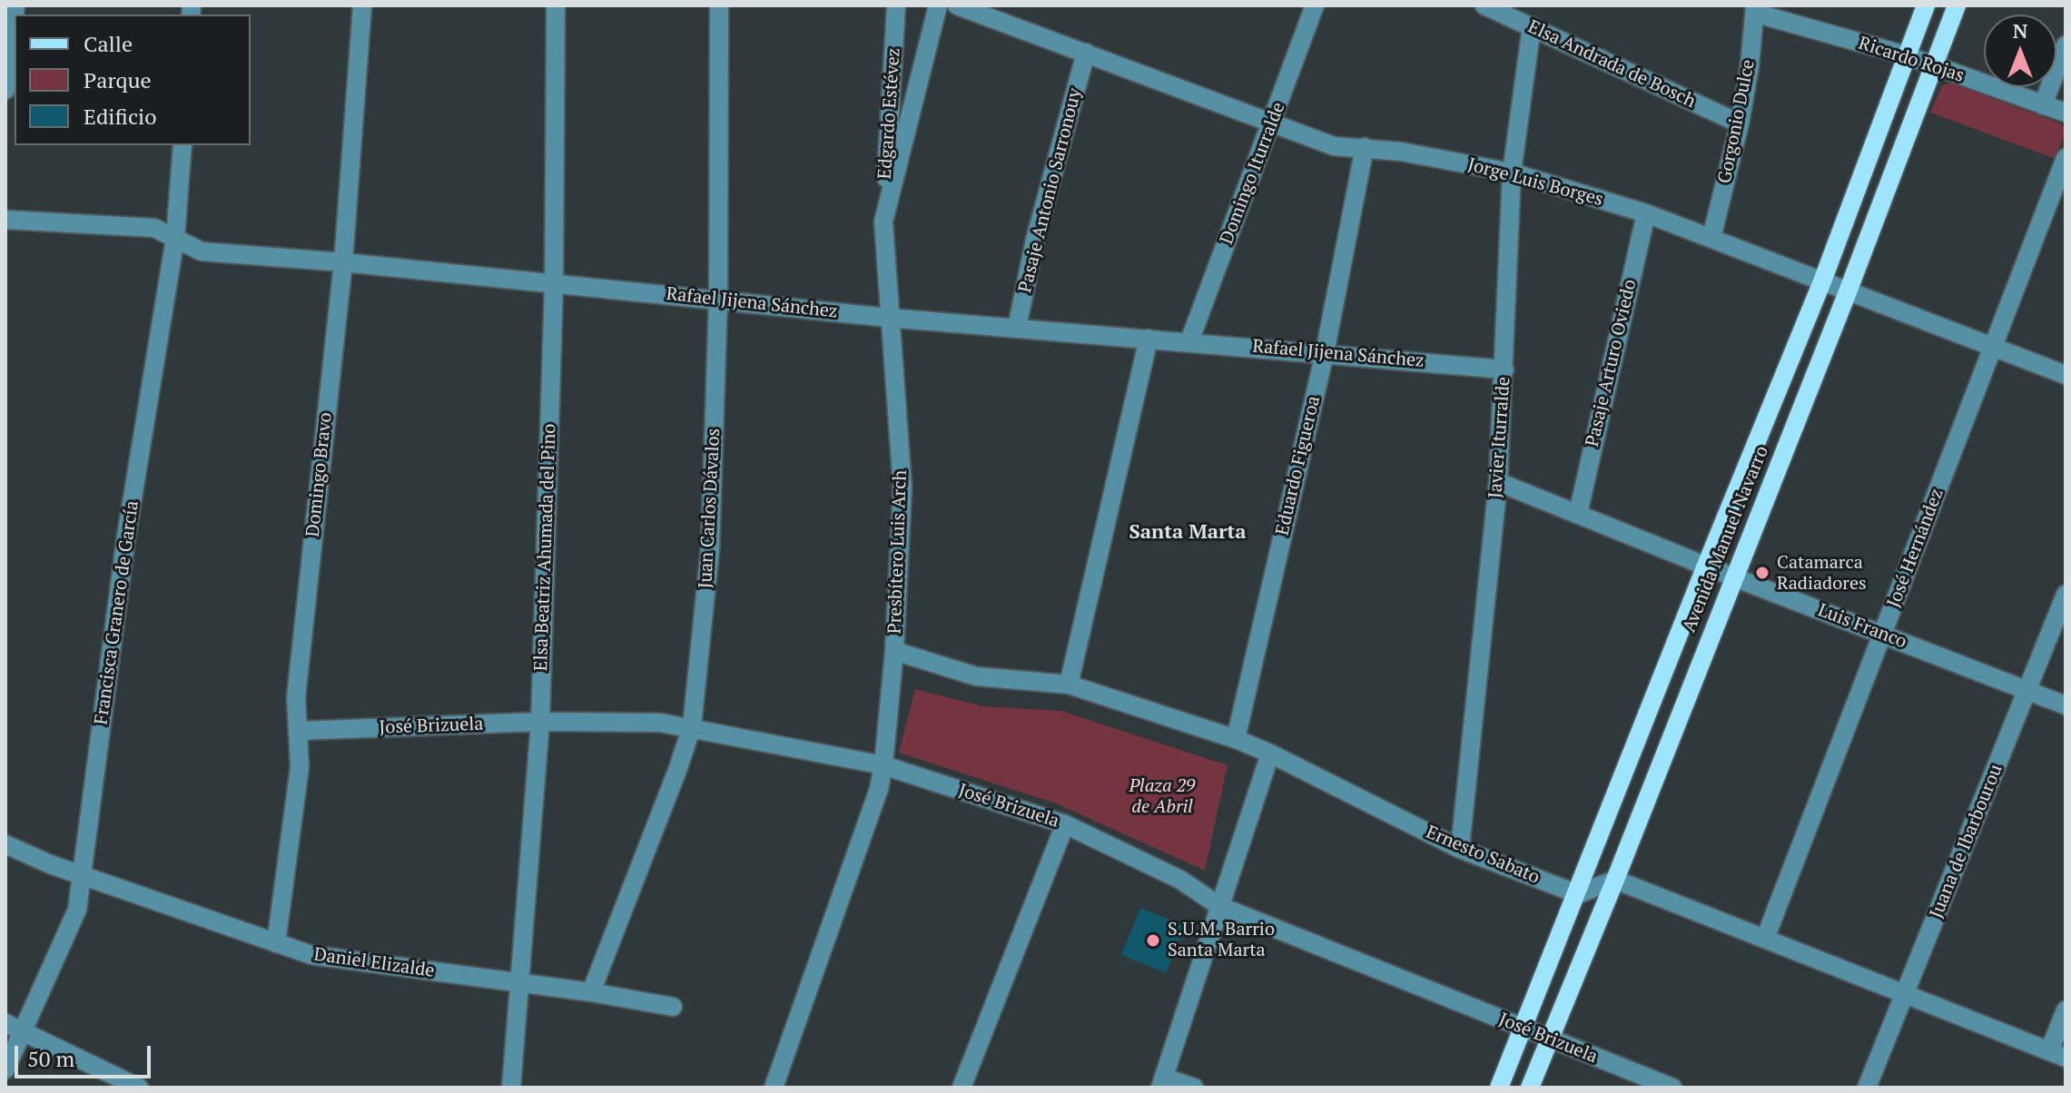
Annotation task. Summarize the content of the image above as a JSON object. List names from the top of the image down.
{
  "streets": {
    "main road": ["Avenida Manuel Navarro"],
    "street": [
      "Ricardo Rojas",
      "Elsa Andrada de Bosch",
      "Edgardo Estévez",
      "Gorgonio Dulce",
      "Domingo Iturralde",
      "Jorge Luis Borges",
      "Pasaje Antonio Sarronouy",
      "Rafael Jijena Sánchez",
      "Pasaje Arturo Oviedo",
      "Javier Iturralde",
      "Eduardo Figueroa",
      "Domingo Bravo",
      "Juan Carlos Dávalos",
      "Elsa Beatriz Ahumada del Pino",
      "José Hernández",
      "Presbítero Luis Arch",
      "Francisca Granero de García",
      "Luis Franco",
      "José Brizuela",
      "Juana de Ibarbourou",
      "Ernesto Sabato",
      "Daniel Elizalde"
    ]
  },
  "crossings": [
    ["Ricardo Rojas", "Gorgonio Dulce"],
    ["Ricardo Rojas", "Avenida Manuel Navarro"],
    ["Elsa Andrada de Bosch", "Gorgonio Dulce"],
    ["Elsa Andrada de Bosch", "Javier Iturralde"],
    ["Edgardo Estévez", "Presbítero Luis Arch"],
    ["Gorgonio Dulce", "Jorge Luis Borges"],
    ["Domingo Iturralde", "Jorge Luis Borges"],
    ["Domingo Iturralde", "Rafael Jijena Sánchez"],
    ["Jorge Luis Borges", "Pasaje Antonio Sarronouy"],
    ["Jorge Luis Borges", "Pasaje Arturo Oviedo"],
    ["Jorge Luis Borges", "Javier Iturralde"],
    ["Jorge Luis Borges", "Eduardo Figueroa"],
    ["Jorge Luis Borges", "Avenida Manuel Navarro"],
    ["Jorge Luis Borges", "José Hernández"],
    ["Pasaje Antonio Sarronouy", "Rafael Jijena Sánchez"],
    ["Rafael Jijena Sánchez", "Javier Iturralde"],
    ["Rafael Jijena Sánchez", "Eduardo Figueroa"],
    ["Rafael Jijena Sánchez", "Domingo Bravo"],
    ["Rafael Jijena Sánchez", "Juan Carlos Dávalos"],
    ["Rafael Jijena Sánchez", "Elsa Beatriz Ahumada del Pino"],
    ["Rafael Jijena Sánchez", "Presbítero Luis Arch"],
    ["Rafael Jijena Sánchez", "Francisca Granero de García"],
    ["Pasaje Arturo Oviedo", "Luis Franco"],
    ["Javier Iturralde", "Luis Franco"],
    ["Javier Iturralde", "Ernesto Sabato"],
    ["Eduardo Figueroa", "Ernesto Sabato"],
    ["Domingo Bravo", "José Brizuela"],
    ["Domingo Bravo", "Daniel Elizalde"],
    ["Juan Carlos Dávalos", "José Brizuela"],
    ["Juan Carlos Dávalos", "Daniel Elizalde"],
    ["Avenida Manuel Navarro", "Luis Franco"],
    ["Avenida Manuel Navarro", "José Brizuela"],
    ["Avenida Manuel Navarro", "Ernesto Sabato"],
    ["Elsa Beatriz Ahumada del Pino", "José Brizuela"],
    ["Elsa Beatriz Ahumada del Pino", "Daniel Elizalde"],
    ["José Hernández", "Luis Franco"],
    ["Presbítero Luis Arch", "José Brizuela"],
    ["Presbítero Luis Arch", "Ernesto Sabato"],
    ["Francisca Granero de García", "Daniel Elizalde"],
    ["Luis Franco", "Juana de Ibarbourou"]
  ],
  "districts": ["Santa Marta"],
  "parks": ["Plaza 29 de Abril"],
  "places": ["Catamarca Radiadores", "S.U.M. Barrio Santa Marta"],
  "legend": ["Calle", "Parque", "Edificio"],
  "scale_bar": "50 m",
  "north": "top"
}
